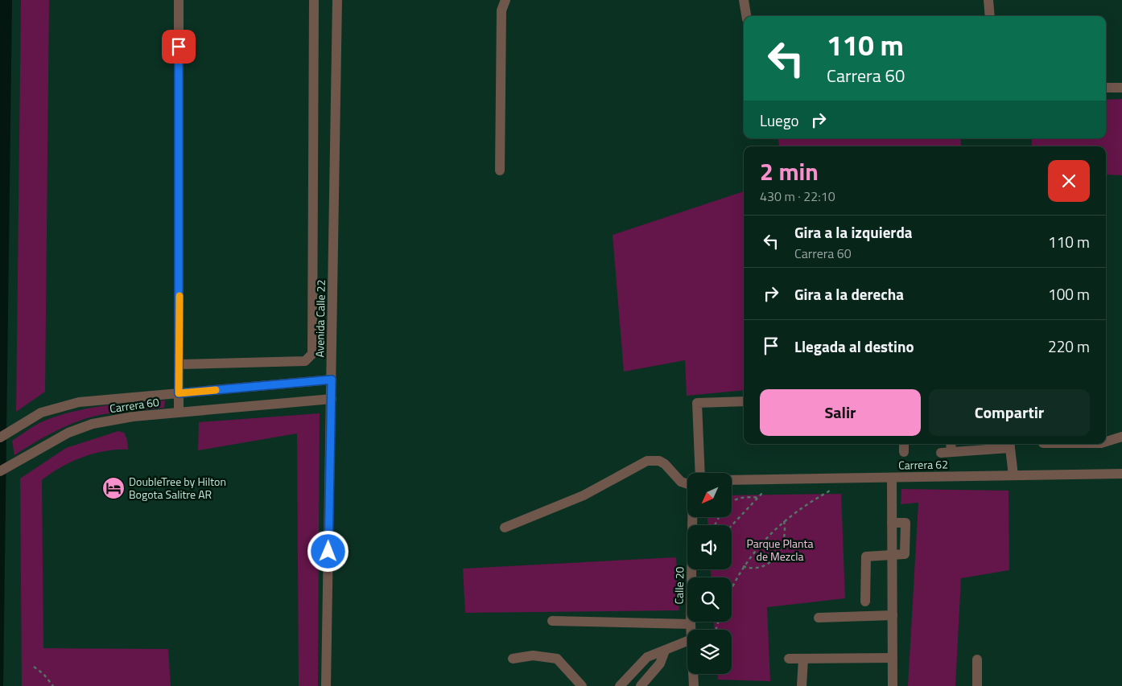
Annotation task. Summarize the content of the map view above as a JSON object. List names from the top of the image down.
{
  "streets": {
    "street": [
      "Avenida Calle 22",
      "Carrera 60",
      "Carrera 62",
      "Calle 20"
    ]
  },
  "crossings": [
    ["Avenida Calle 22", "Carrera 60"]
  ],
  "parks": ["Parque Planta de Mezcla"],
  "places": {
    "hotel": ["DoubleTree by Hilton Bogota Salitre AR"]
  },
  "north": "bottom left",
  "page": {
    "turn": ["110 m", "Carrera 60"],
    "then": "Luego",
    "heading": ["2 min", "430 m · 22:10"],
    "list": [
      {
        "name": "Gira a la izquierda",
        "note": "Carrera 60",
        "value": "110 m"
      },
      {
        "name": "Gira a la derecha",
        "value": "100 m"
      },
      {
        "name": "Llegada al destino",
        "value": "220 m"
      }
    ],
    "buttons": ["Salir", "Compartir"]
  }
}
